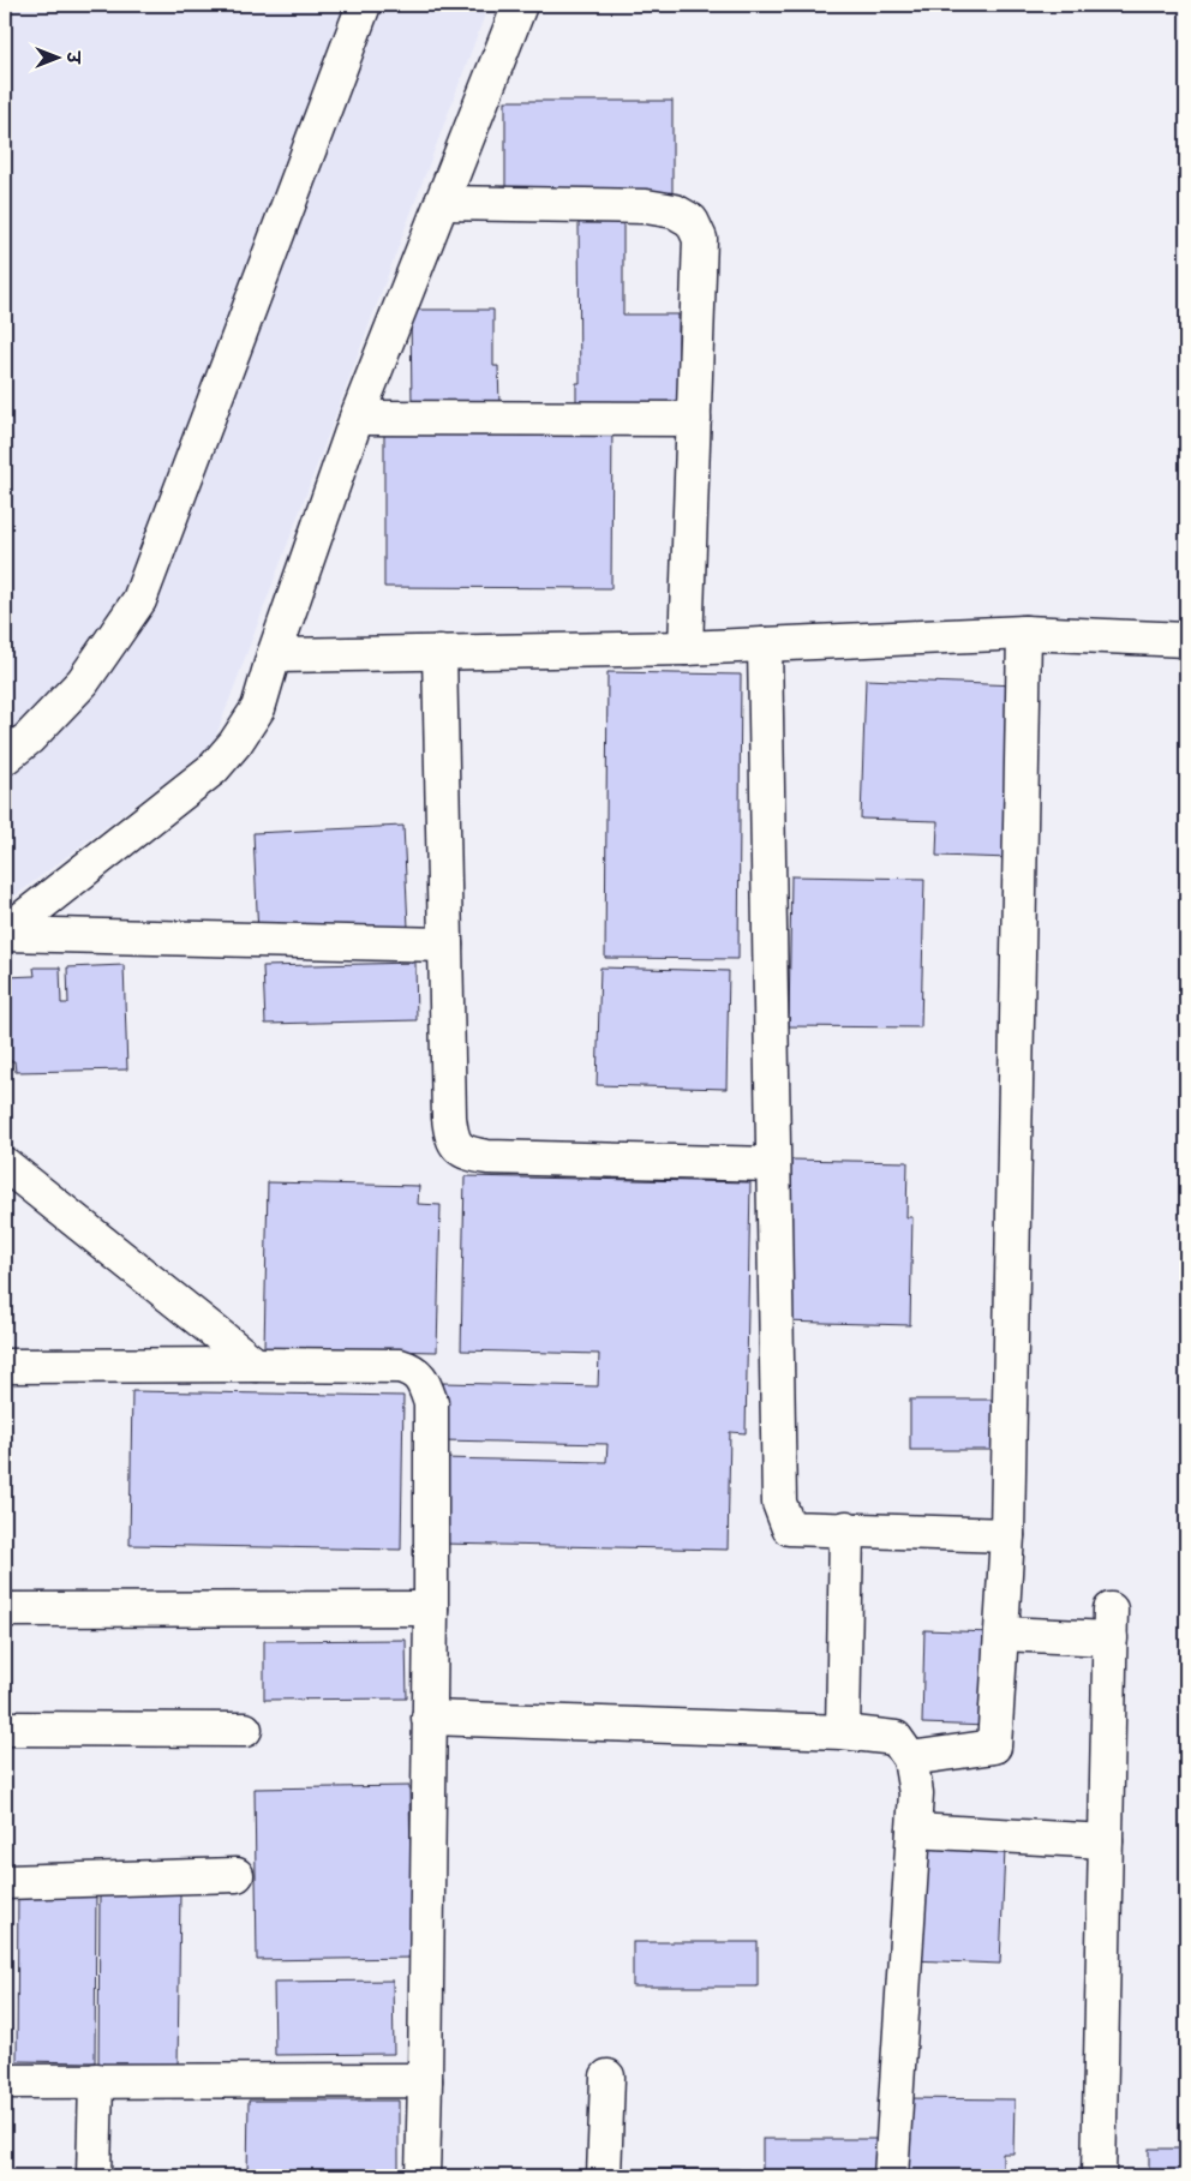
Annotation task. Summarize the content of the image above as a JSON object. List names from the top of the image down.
{
  "north": "right"
}
